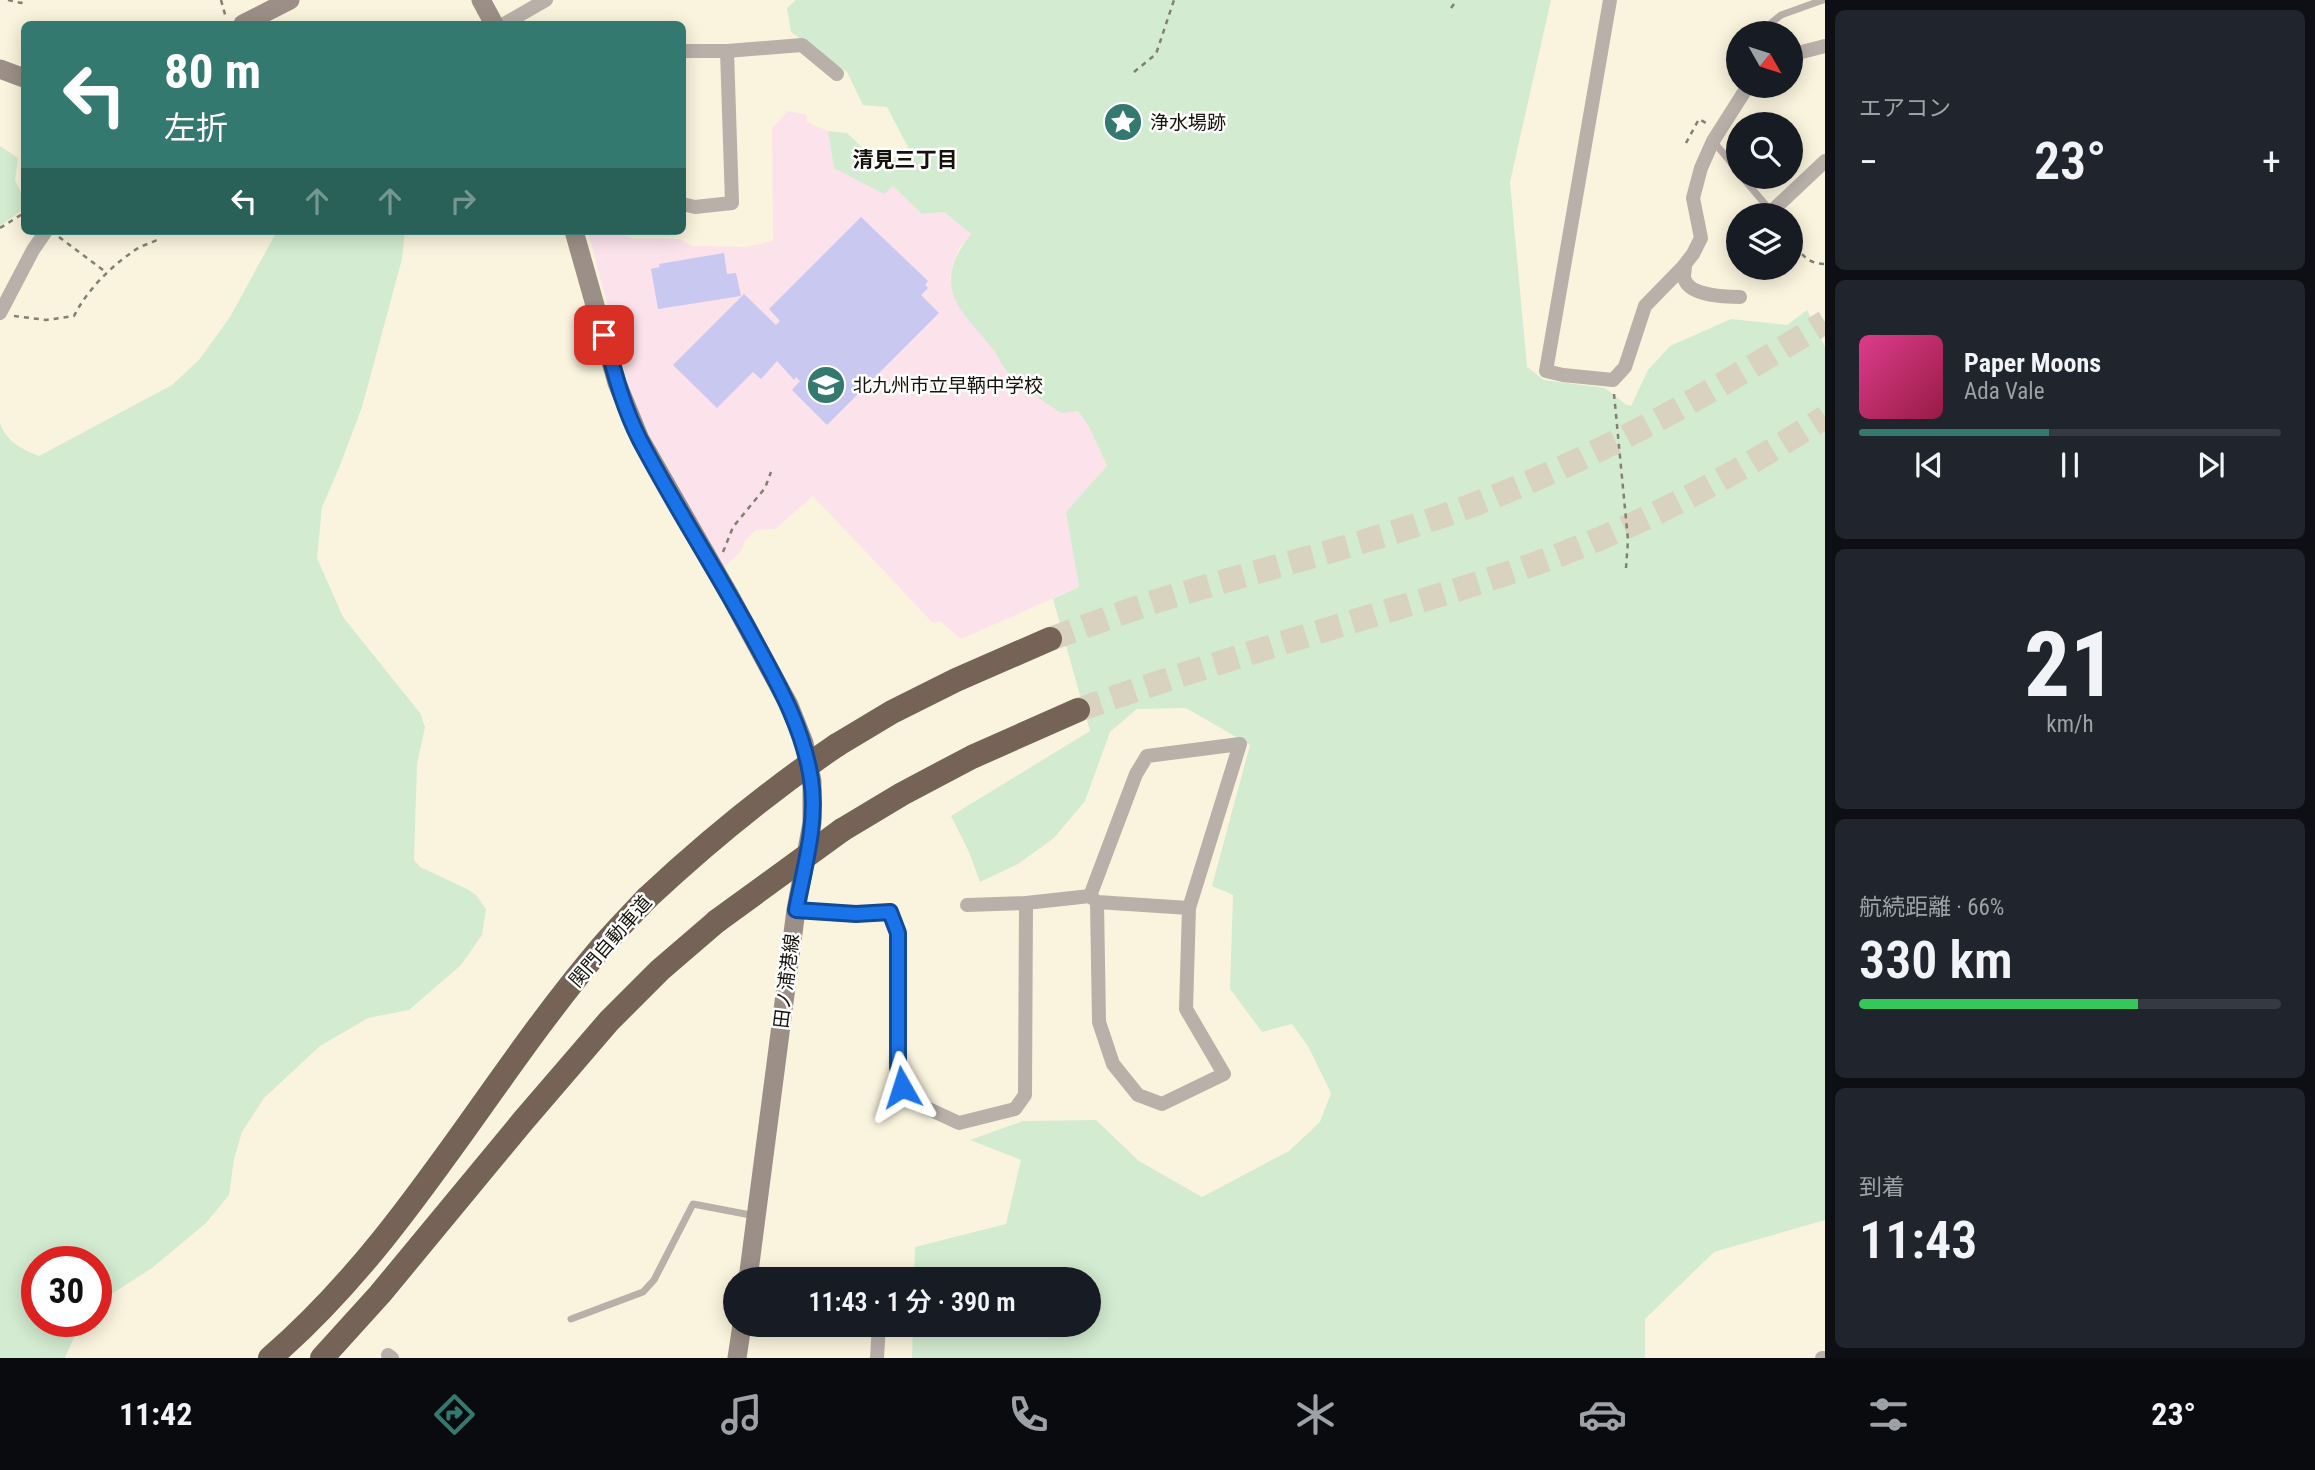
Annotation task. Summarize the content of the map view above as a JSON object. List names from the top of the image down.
{
  "streets": {
    "highway": ["関門自動車道"],
    "main road": ["田ノ浦港線"]
  },
  "districts": ["清見三丁目"],
  "places": {
    "place": ["浄水場跡"],
    "school or university": ["北九州市立早鞆中学校"]
  },
  "north": "bottom right",
  "page": {
    "tile": [
      "エアコン",
      ["21", "km/h"],
      ["航続距離 · 66%", "330 km"],
      ["到着", "11:43"]
    ],
    "turn": ["80 m", "左折"],
    "heat": ["−", "23°", "+"],
    "song": ["Paper Moons", "Ada Vale"],
    "limit": "30",
    "trip": "11:43 · 1 分 · 390 m",
    "tabs": ["11:42", "23°"]
  }
}
